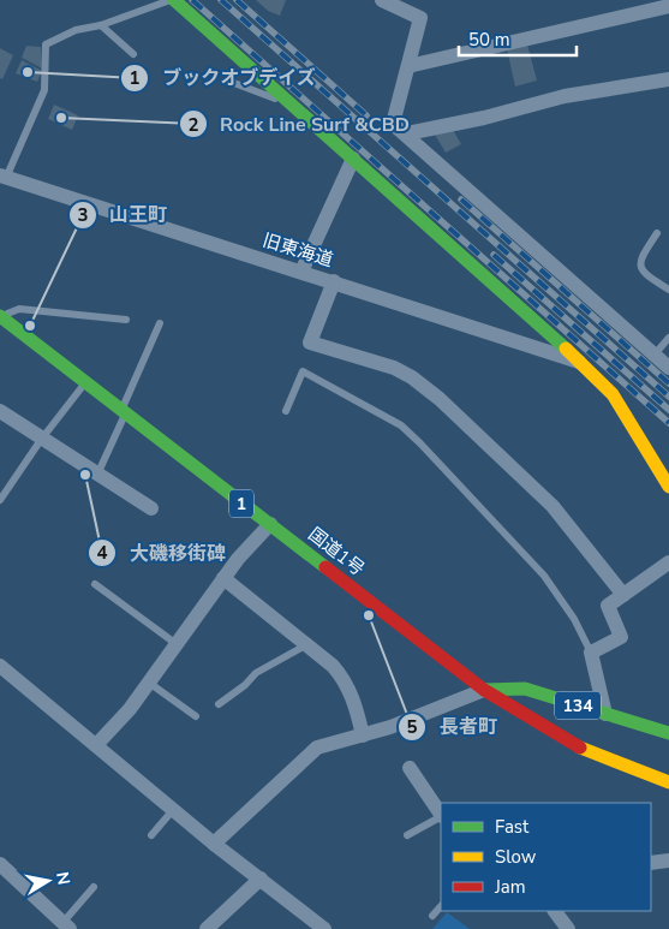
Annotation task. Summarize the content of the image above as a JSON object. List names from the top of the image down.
{
  "streets": {
    "main road": ["1", "国道1号", "134"],
    "street": ["旧東海道"]
  },
  "crossings": [
    ["国道1号", "134"]
  ],
  "places": [
    "ブックオブデイズ",
    "Rock Line Surf &CBD",
    "山王町",
    "大磯移街碑",
    "長者町"
  ],
  "legend": ["Fast", "Slow", "Jam"],
  "scale_bar": "50 m",
  "north": "right"
}
